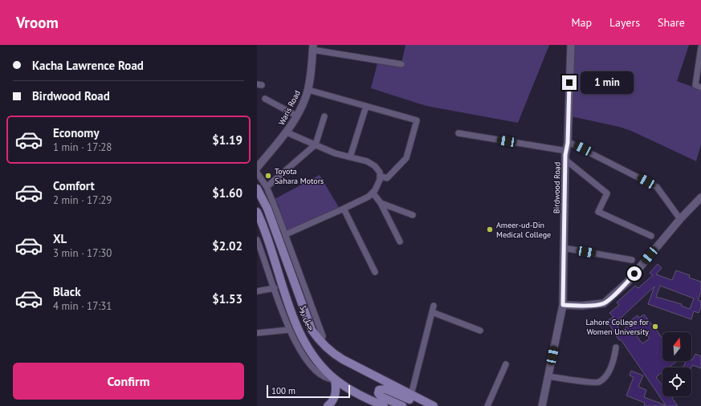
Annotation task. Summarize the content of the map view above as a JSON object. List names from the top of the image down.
{
  "streets": {
    "main road": ["جیل روڈ"],
    "street": ["Waris Road", "Birdwood Road"]
  },
  "places": ["Toyota Sahara Motors", "Ameer-ud-Din Medical College", "Lahore College for Women University"],
  "scale_bar": "100 m",
  "north": "top",
  "page": {
    "header": "Vroom",
    "nav": ["Map", "Layers", "Share"],
    "banner": ["Kacha Lawrence Road", "Birdwood Road"],
    "bubble": "1 min",
    "list": [
      {
        "name": "Economy",
        "note": "1 min · 17:28",
        "value": "$1.19"
      },
      {
        "name": "Comfort",
        "note": "2 min · 17:29",
        "value": "$1.60"
      },
      {
        "name": "XL",
        "note": "3 min · 17:30",
        "value": "$2.02"
      },
      {
        "name": "Black",
        "note": "4 min · 17:31",
        "value": "$1.53"
      }
    ],
    "buttons": "Confirm",
    "scale": "100 m"
  }
}
